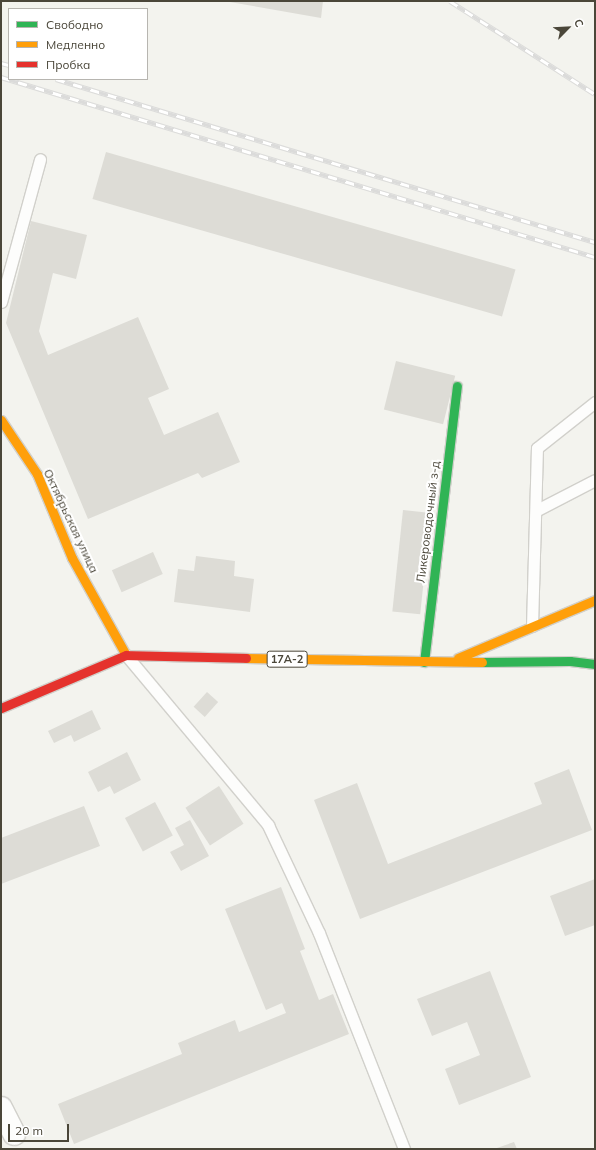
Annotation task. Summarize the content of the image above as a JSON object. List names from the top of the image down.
{
  "streets": {
    "main road": ["Октябрьская улица", "Ликероводочный з-д", "17А-2"]
  },
  "crossings": [
    ["Октябрьская улица", "17А-2"],
    ["Ликероводочный з-д", "17А-2"]
  ],
  "legend": ["Свободно", "Медленно", "Пробка"],
  "scale_bar": "20 m",
  "north": "top right"
}
